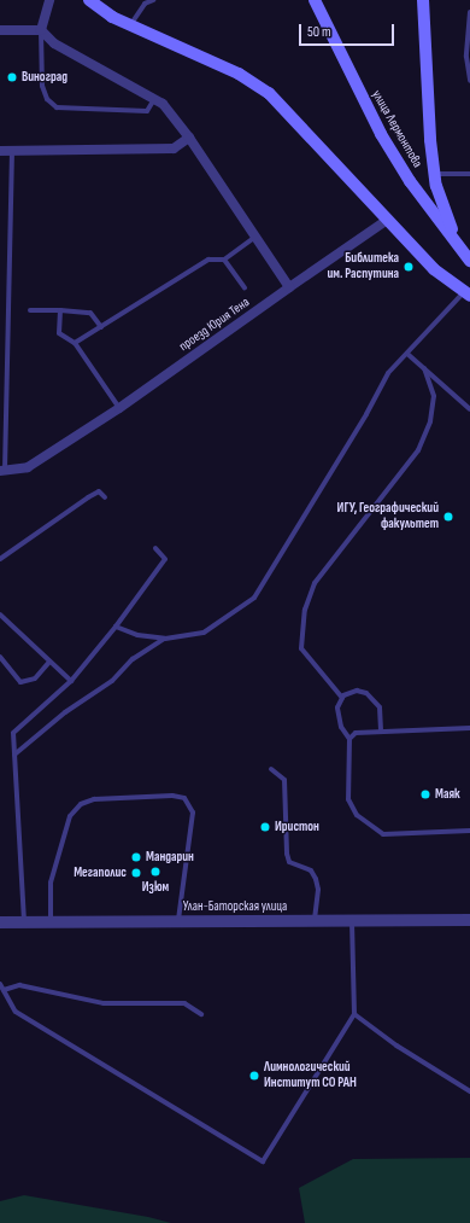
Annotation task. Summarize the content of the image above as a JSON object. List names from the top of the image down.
{
  "streets": {
    "main road": ["улица Лермонтова"],
    "street": ["проезд Юрия Тена", "Улан-Баторская улица"]
  },
  "places": [
    "Виноград",
    "Библитека им. Распутина",
    "ИГУ, Географический факультет",
    "Маяк",
    "Иристон",
    "Мандарин",
    "Изюм",
    "Мегаполис",
    "Лимнологический Институт СО РАН"
  ],
  "scale_bar": "50 m"
}
